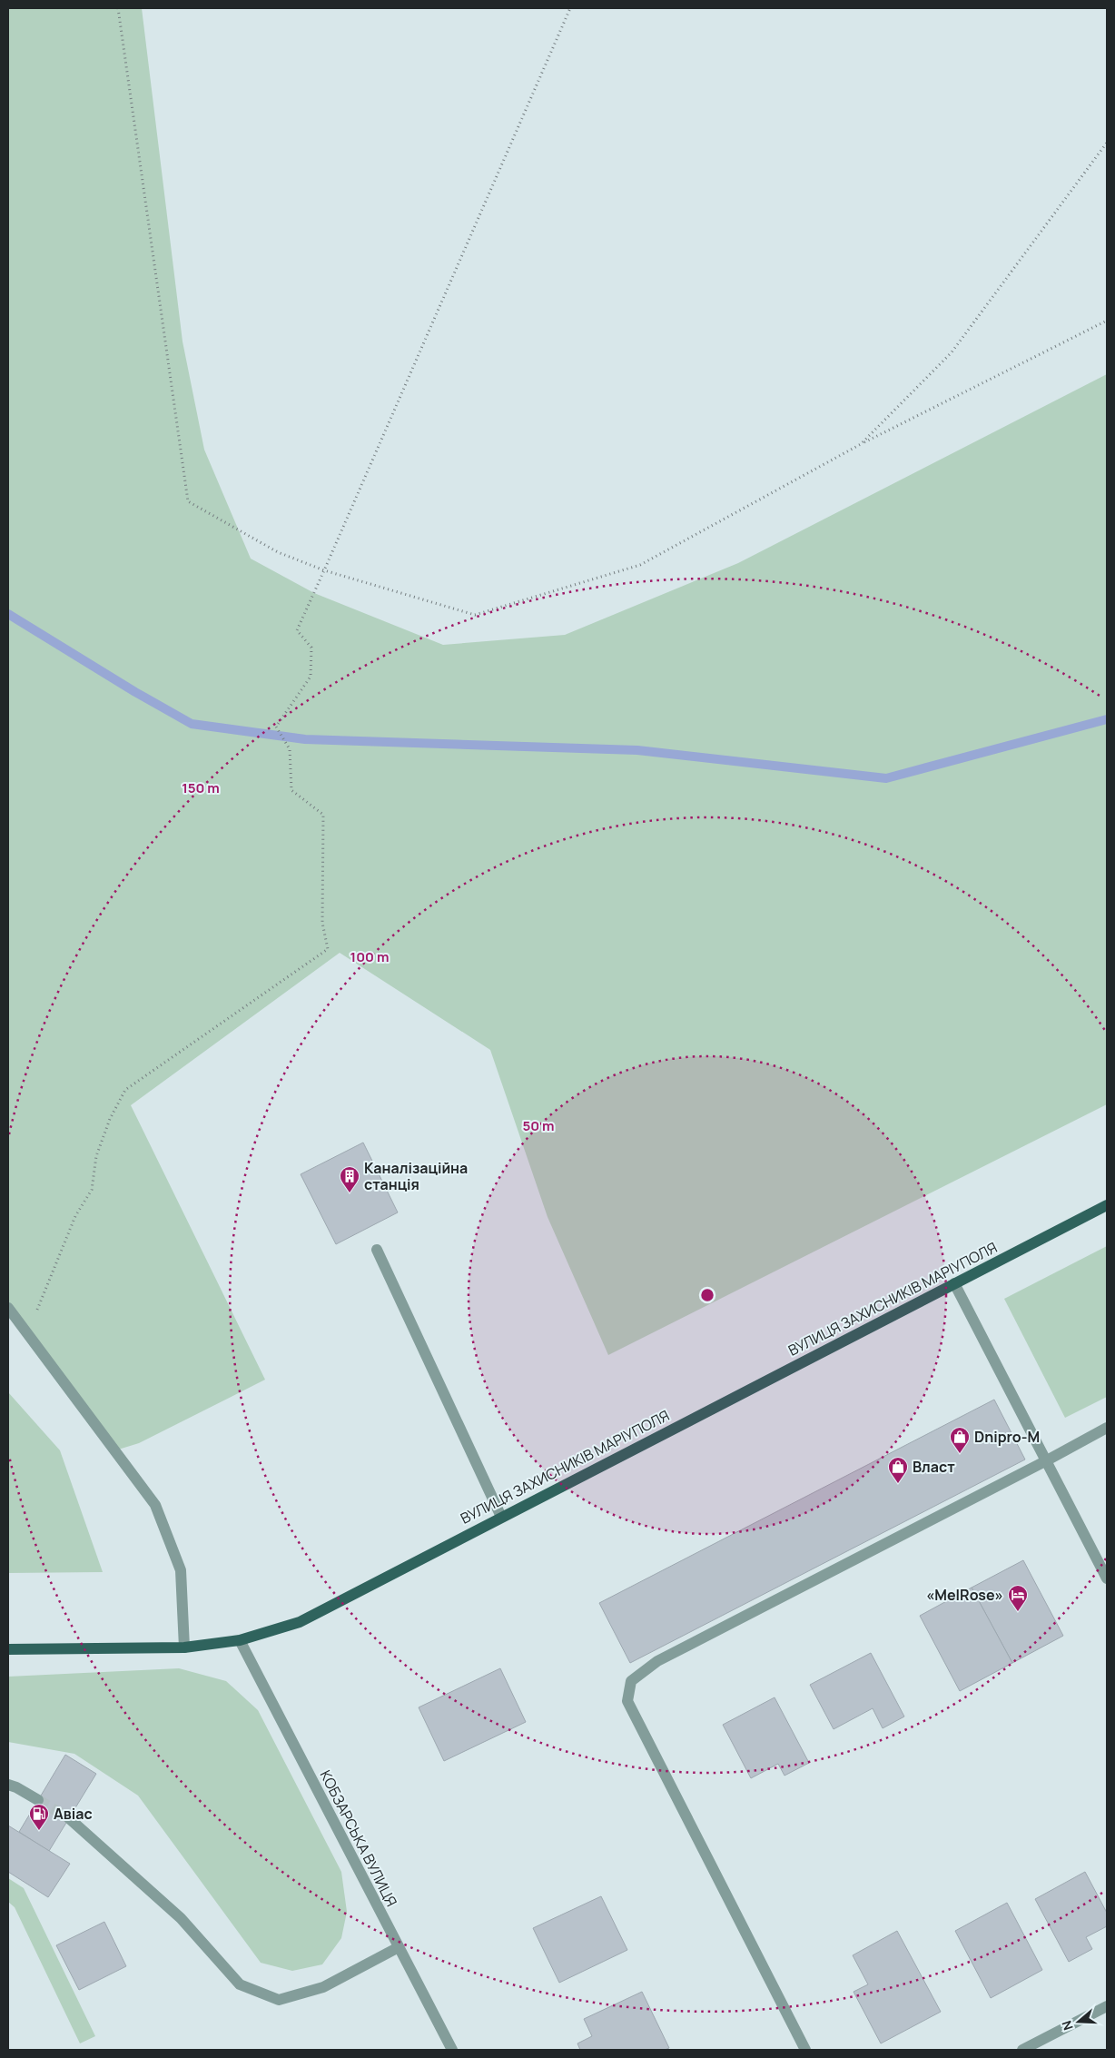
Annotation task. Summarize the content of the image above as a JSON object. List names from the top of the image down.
{
  "streets": {
    "main road": ["ВУЛИЦЯ ЗАХИСНИКІВ МАРІУПОЛЯ"],
    "street": ["КОБЗАРСЬКА ВУЛИЦЯ"]
  },
  "crossings": [
    ["ВУЛИЦЯ ЗАХИСНИКІВ МАРІУПОЛЯ", "КОБЗАРСЬКА ВУЛИЦЯ"]
  ],
  "places": {
    "building": ["Каналізаційна станція"],
    "shop": ["Dnipro-M", "Власт"],
    "hotel": ["«MelRose»"],
    "fuel station": ["Авіас"]
  },
  "north": "left",
  "rings": ["150 m", "100 m", "50 m"]
}
